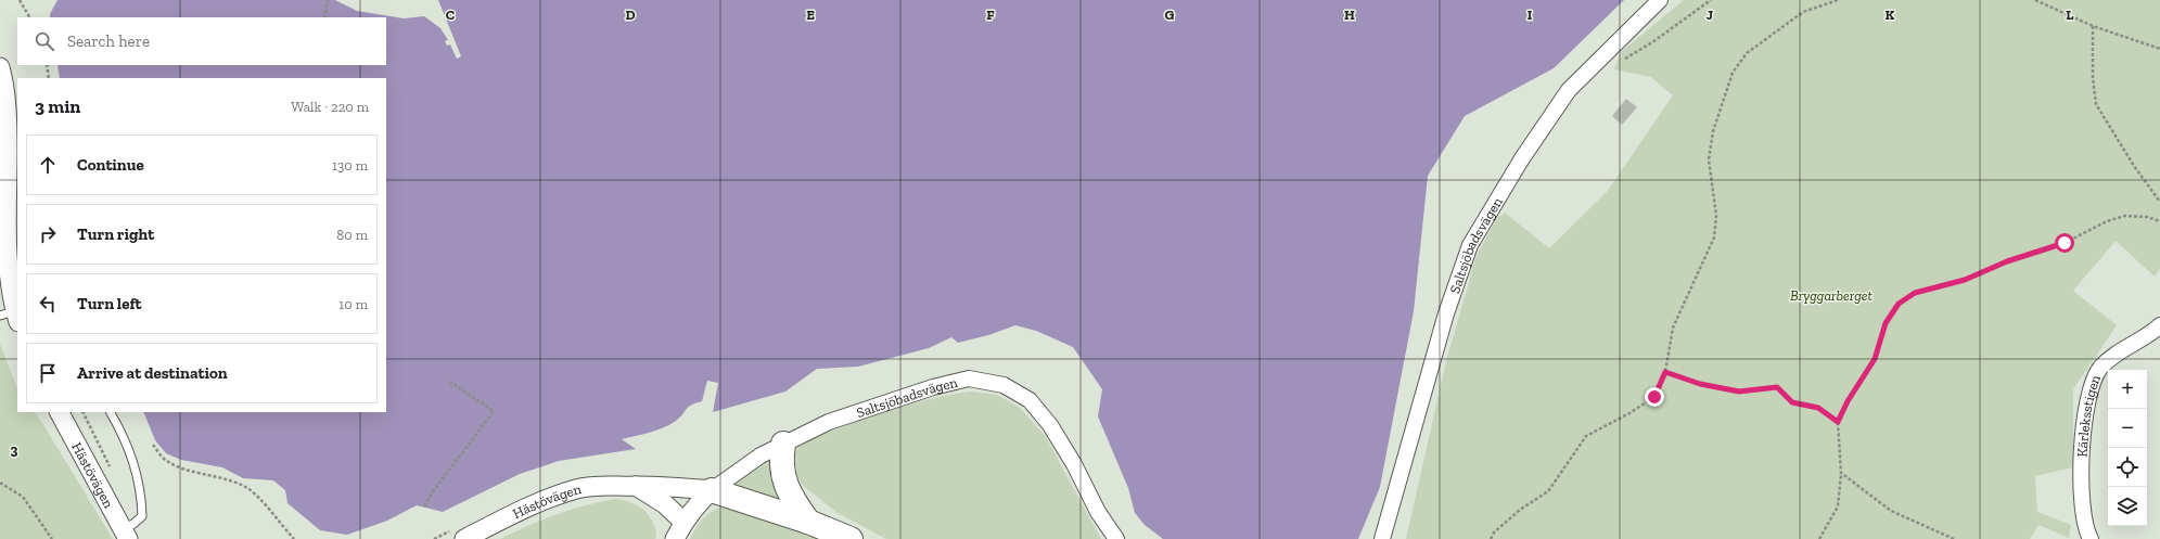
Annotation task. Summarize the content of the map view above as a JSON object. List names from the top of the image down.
{
  "streets": {
    "street": ["Saltsjöbadsvägen", "Kärleksstigen", "Hästövägen"]
  },
  "crossings": [
    ["Saltsjöbadsvägen", "Hästövägen"]
  ],
  "parks": ["Bryggarberget"],
  "page": {
    "search": "Search here",
    "heading": ["3 min", "Walk · 220 m"],
    "list": [
      ["Continue", "130 m"],
      ["Turn right", "80 m"],
      ["Turn left", "10 m"],
      "Arrive at destination"
    ],
    "map_buttons": ["+", "−"]
  },
  "grid": {
    "columns": [
      "C",
      "D",
      "E",
      "F",
      "G",
      "H",
      "I",
      "J",
      "K",
      "L"
    ],
    "rows": ["3"]
  }
}
